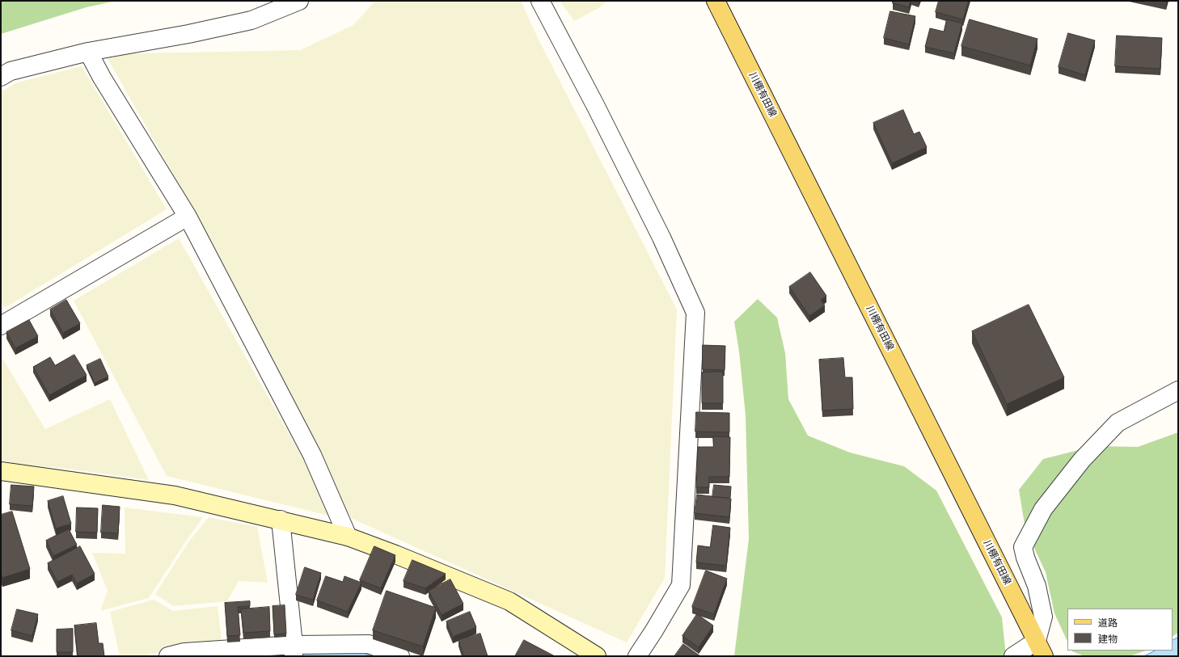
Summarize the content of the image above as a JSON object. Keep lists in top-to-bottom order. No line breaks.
{"streets":{"main road":["川棚有田線"]},"legend":["道路","建物"]}
